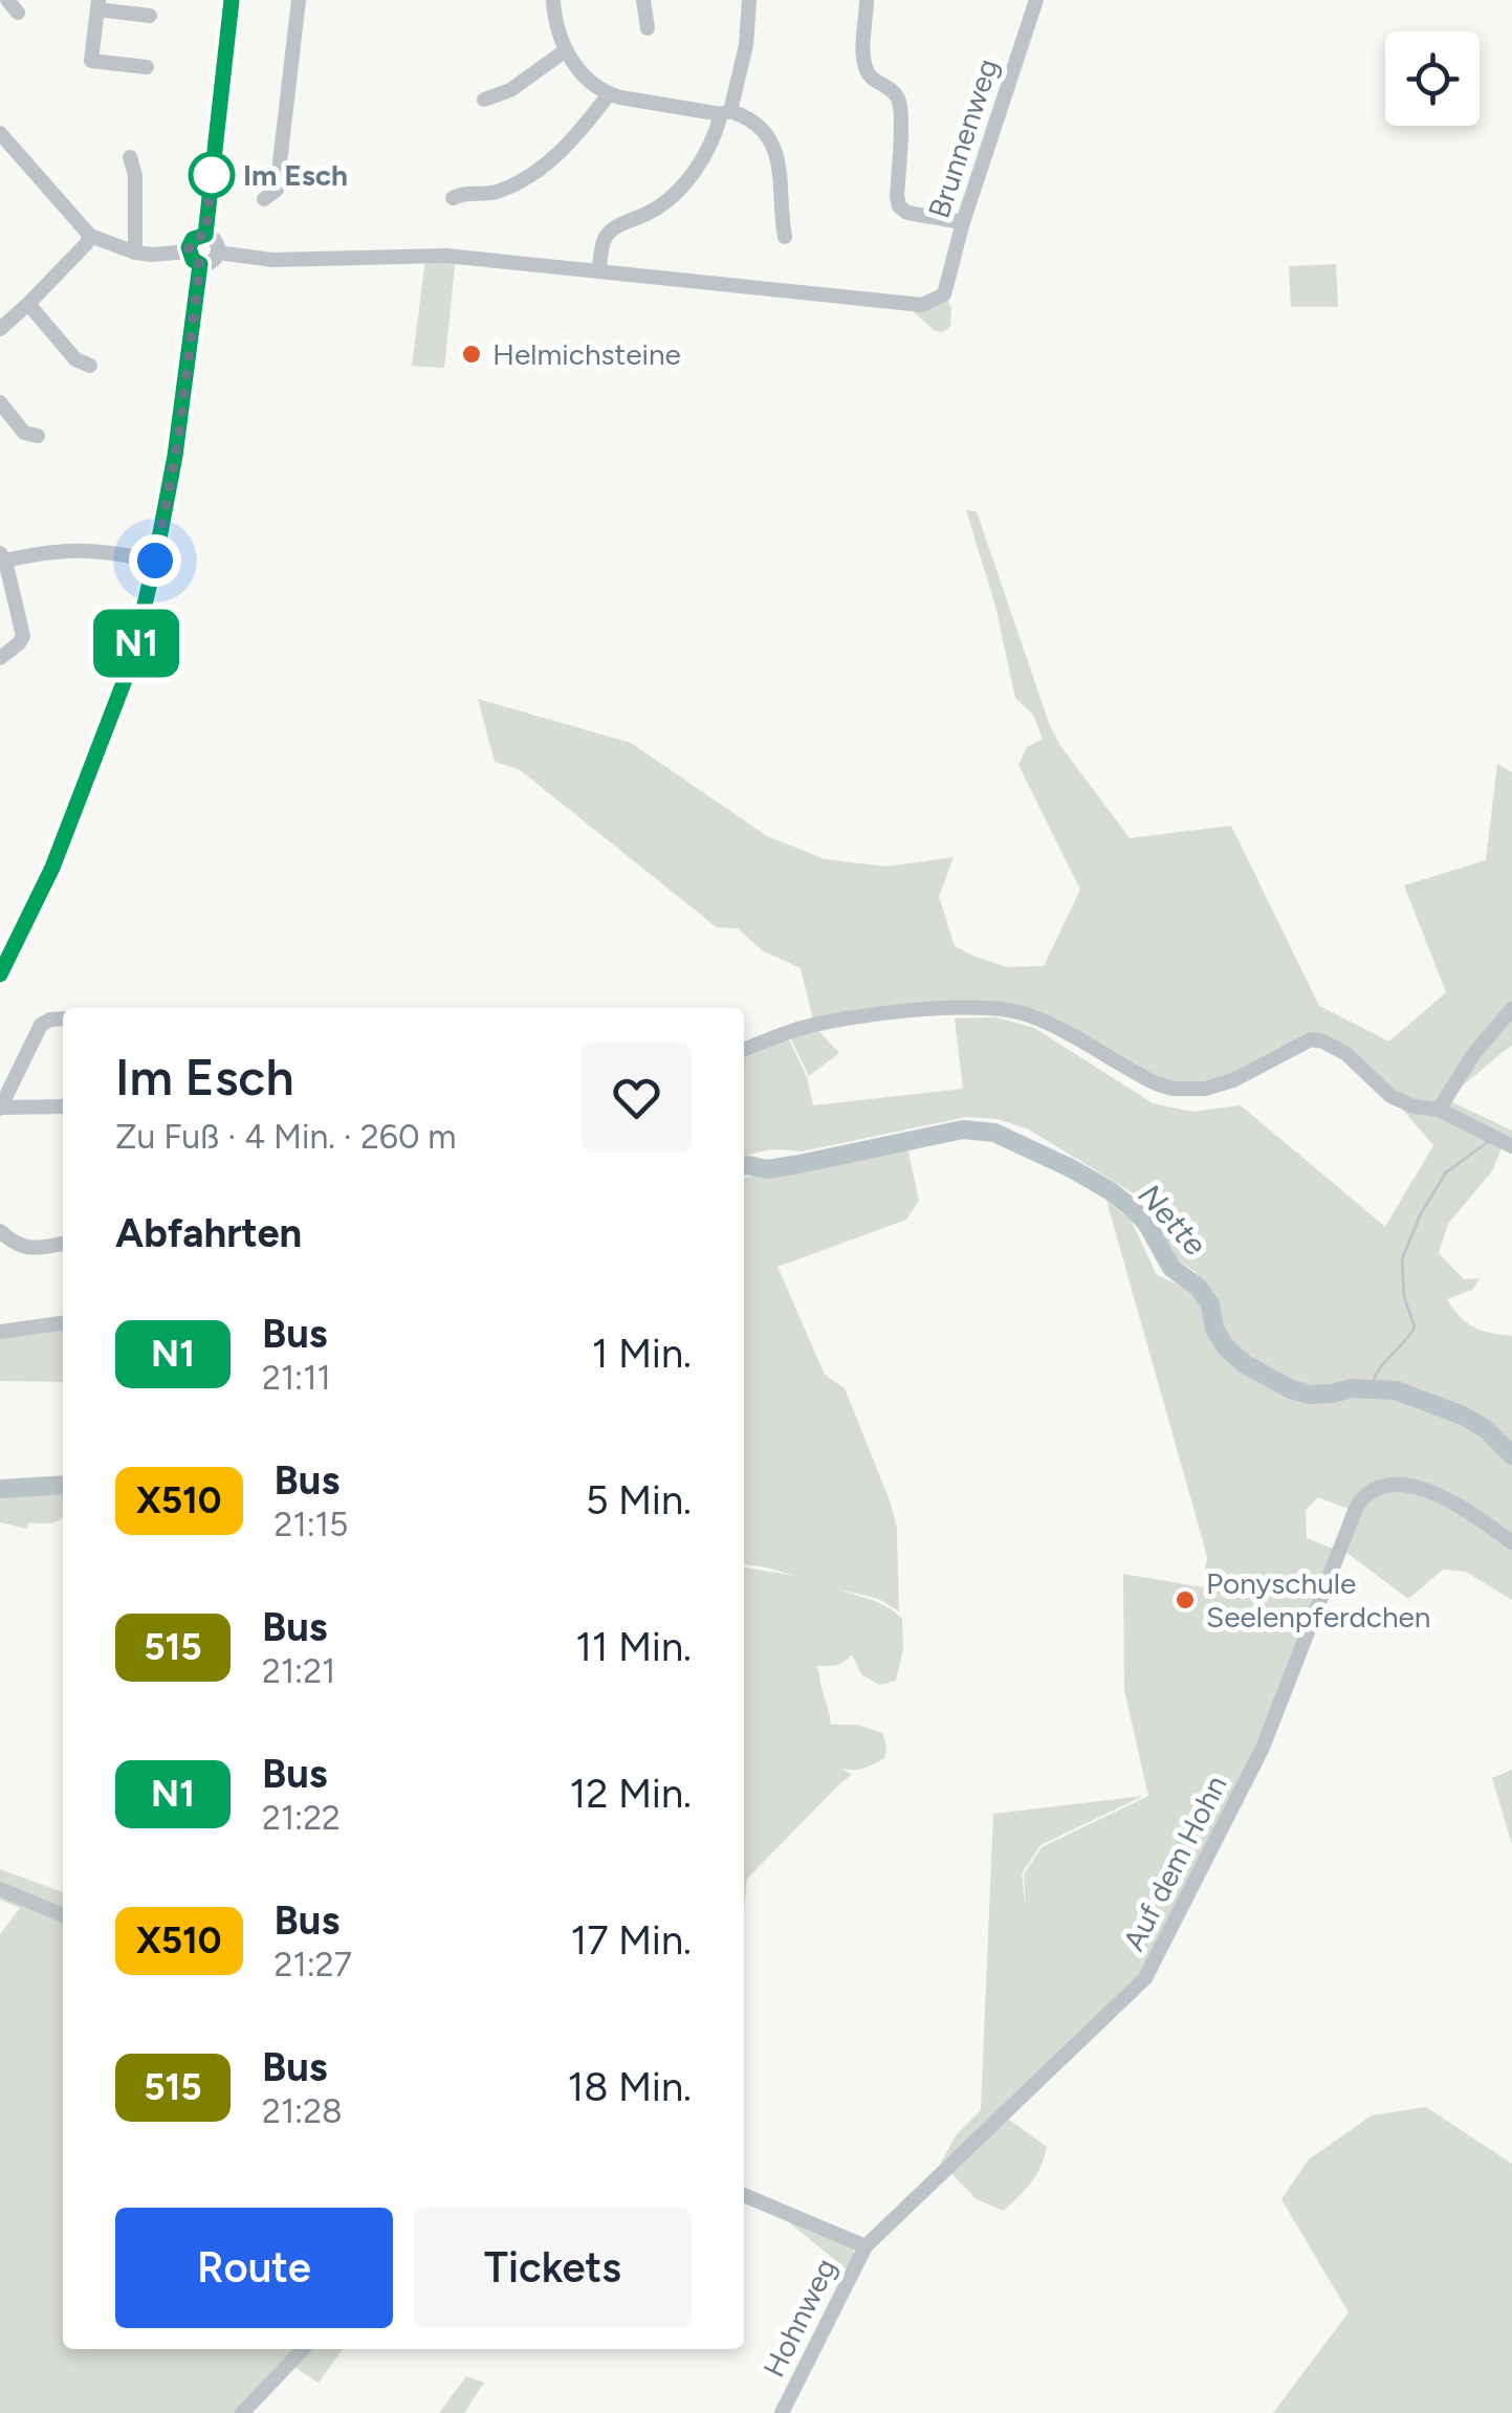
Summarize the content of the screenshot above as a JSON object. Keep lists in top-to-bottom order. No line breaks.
{"streets":{"street":["Brunnenweg","Auf dem Hohn","Hohnweg"]},"crossings":[["Auf dem Hohn","Hohnweg"]],"water":["Nette"],"places":["Im Esch","Helmichsteine","Ponyschule Seelenpferdchen"],"lines":["bus line N1"],"page":{"on_map":"N1","heading":[["Im Esch","Zu Fuß · 4 Min. · 260 m"],"Abfahrten"],"list":[{"mark":"N1","name":"Bus","note":"21:11","value":"1 Min."},{"mark":"X510","name":"Bus","note":"21:15","value":"5 Min."},{"mark":"515","name":"Bus","note":"21:21","value":"11 Min."},{"mark":"N1","name":"Bus","note":"21:22","value":"12 Min."},{"mark":"X510","name":"Bus","note":"21:27","value":"17 Min."},{"mark":"515","name":"Bus","note":"21:28","value":"18 Min."}],"buttons":["Route","Tickets"]}}
